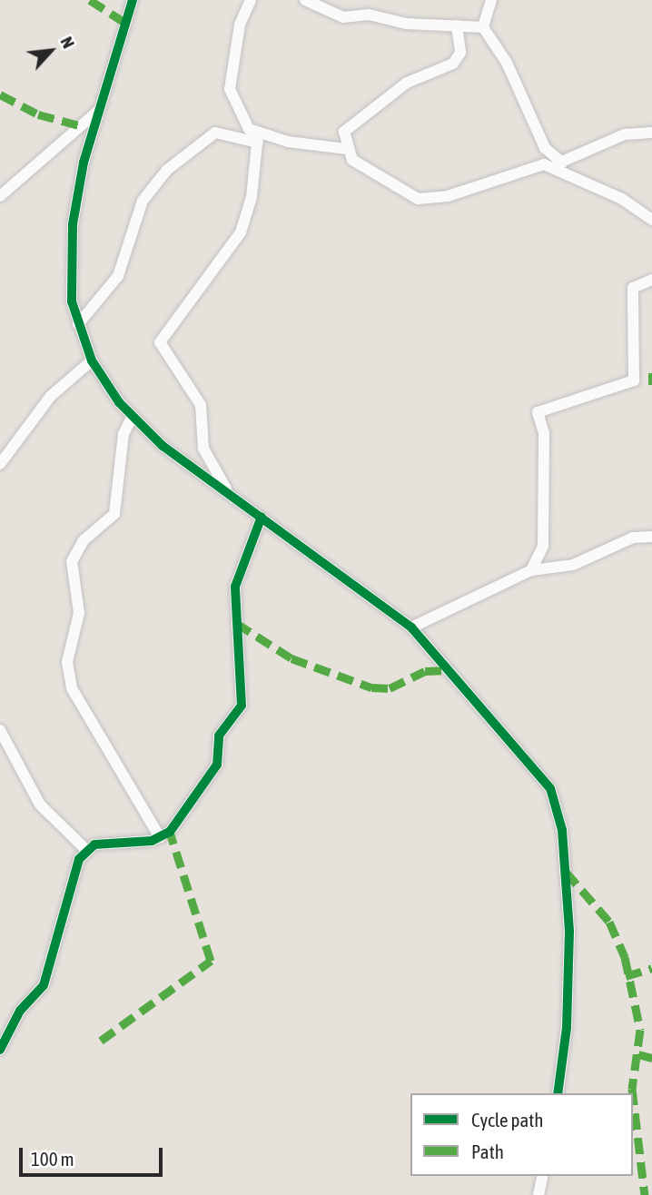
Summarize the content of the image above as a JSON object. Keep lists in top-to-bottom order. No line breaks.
{"legend":["Cycle path","Path"],"scale_bar":"100 m","north":"top right"}
